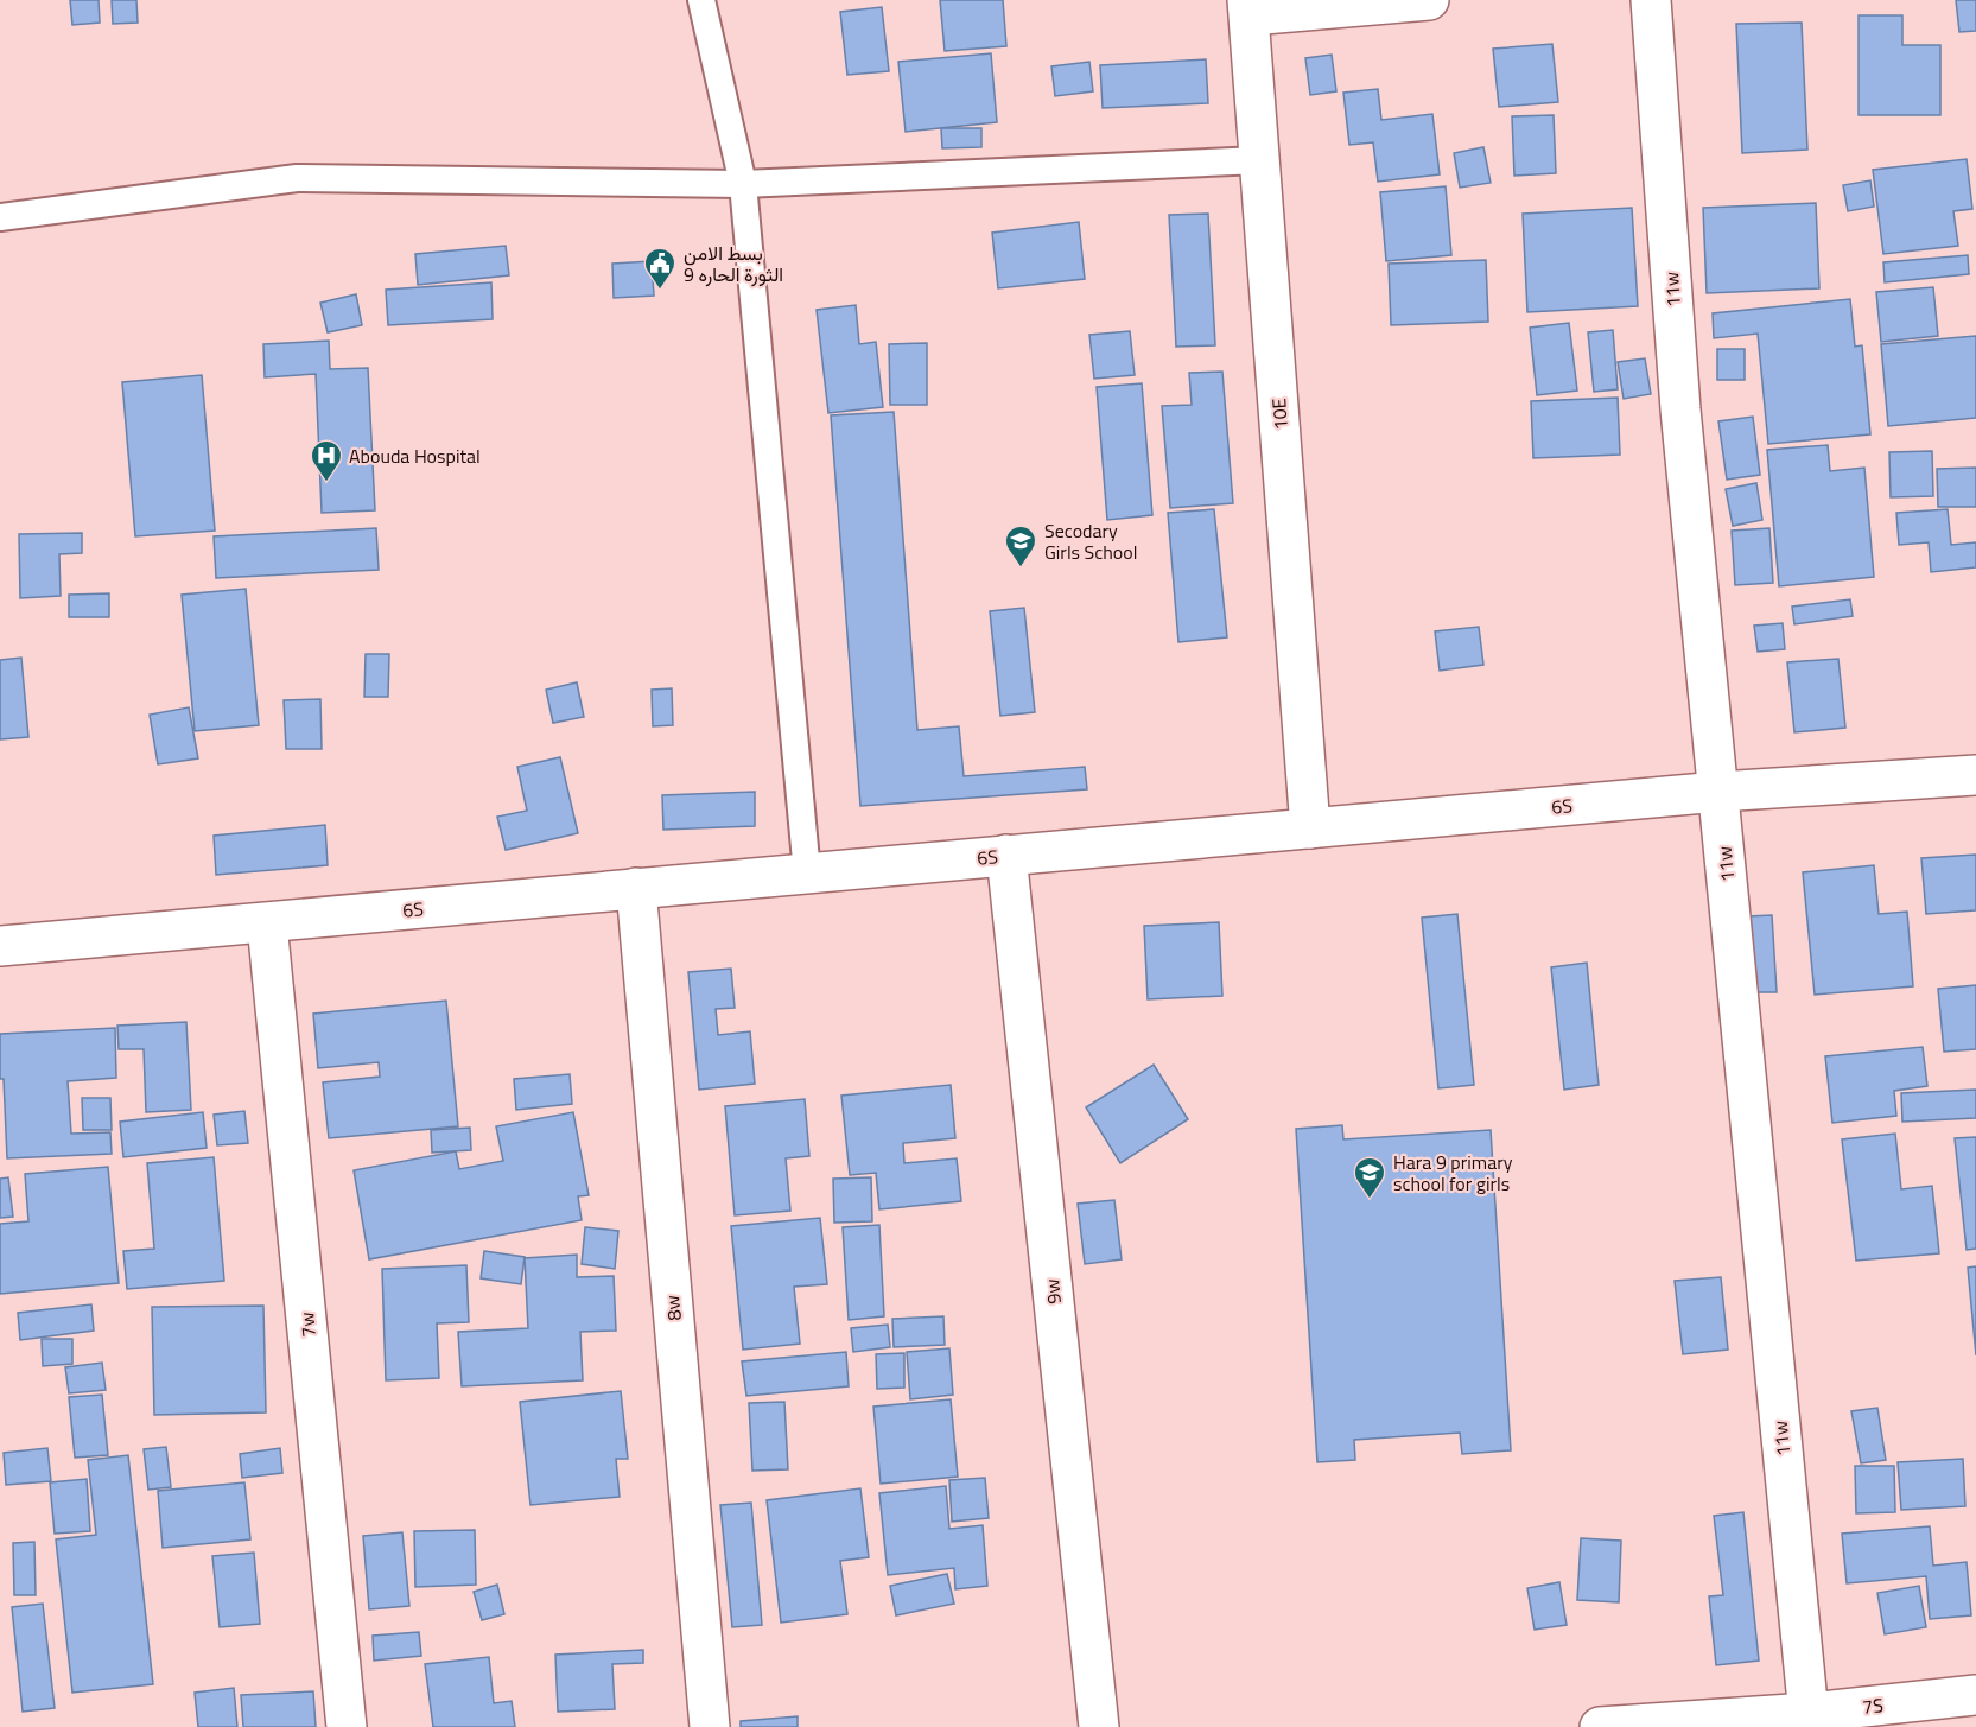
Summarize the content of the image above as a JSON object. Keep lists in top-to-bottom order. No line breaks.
{"streets":{"street":["11w","10E","6S","9w","8w","7w","7S"]},"crossings":[["11w","6S"],["11w","7S"],["10E","6S"],["6S","9w"],["6S","8w"],["6S","7w"]],"places":{"public building":["بسط الامن الثورة الحاره 9"],"hospital":["Abouda Hospital"],"school or university":["Secodary Girls School","Hara 9 primary school for girls"]}}
